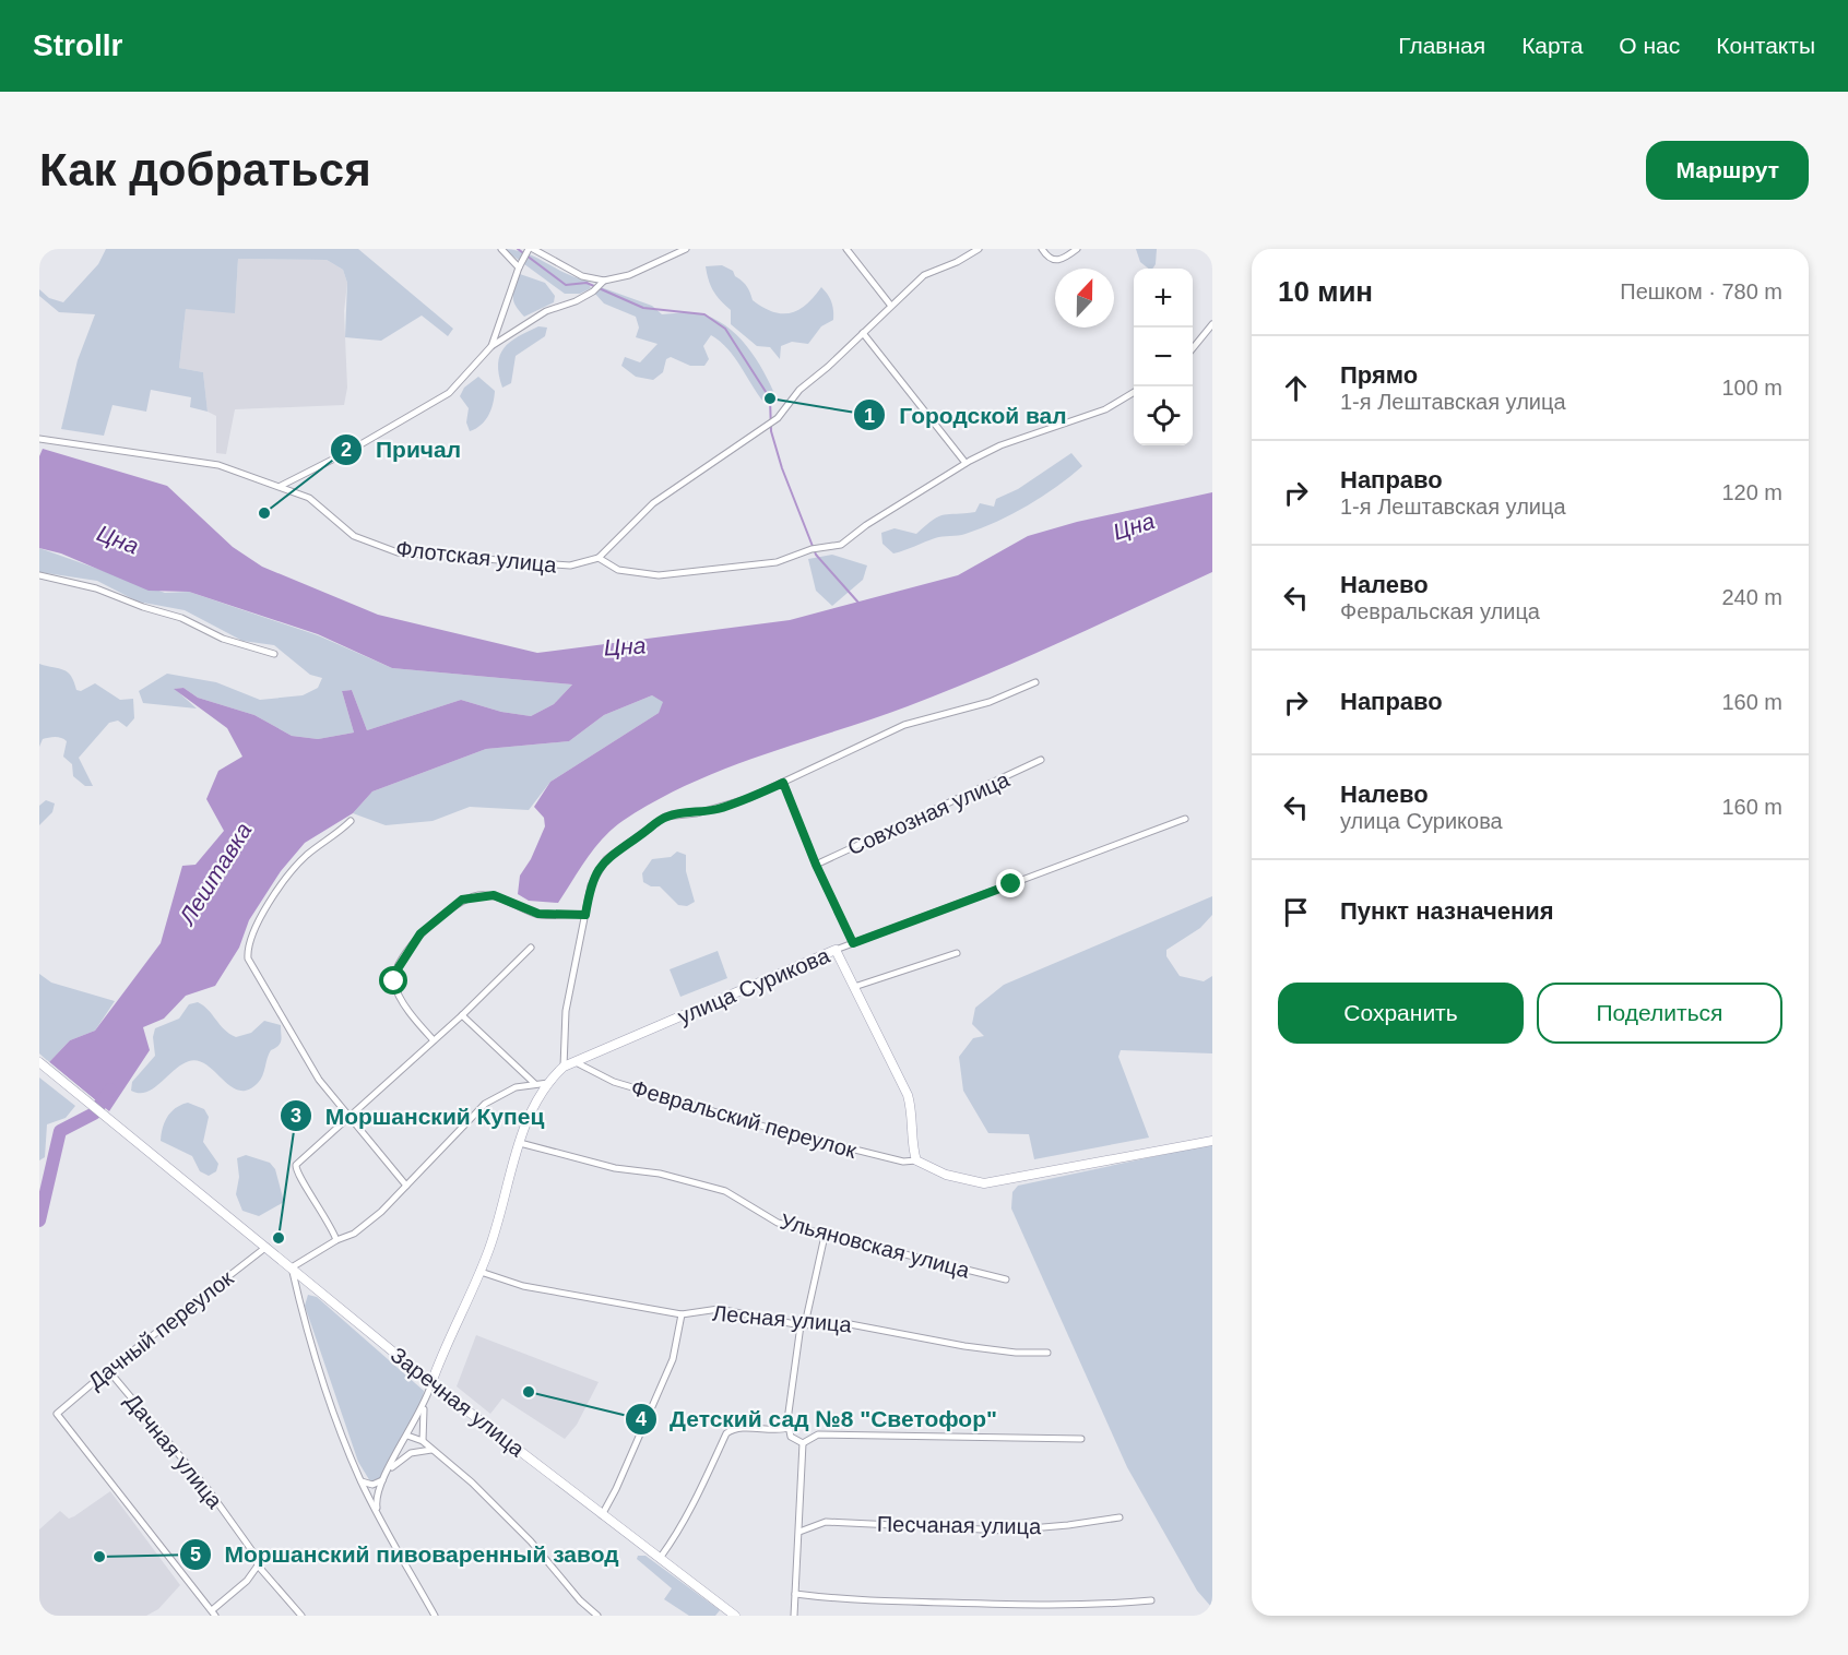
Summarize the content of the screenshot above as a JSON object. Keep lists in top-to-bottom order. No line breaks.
{"streets":{"street":["Флотская улица","Совхозная улица","улица Сурикова","Февральский переулок","Ульяновская улица","Лесная улица","Дачный переулок","Заречная улица","Дачная улица","Песчаная улица"]},"crossings":[["улица Сурикова","Февральский переулок"],["Дачный переулок","Дачная улица"]],"water":["Цна","Лештавка"],"places":["Городской вал","Причал","Моршанский Купец","Детский сад №8 \"Светофор\"","Моршанский пивоваренный завод"],"north":"top","page":{"header":"Strollr","nav":["Главная","Карта","О нас","Контакты"],"buttons":["Маршрут",["Сохранить","Поделиться"]],"title":"Как добраться","heading":["10 мин","Пешком · 780 m"],"map_buttons":["+","−"],"list":[["Прямо","1-я Лештавская улица","100 m"],["Направо","1-я Лештавская улица","120 m"],["Налево","Февральская улица","240 m"],["Направо","160 m"],["Налево","улица Сурикова","160 m"],"Пункт назначения"]}}
